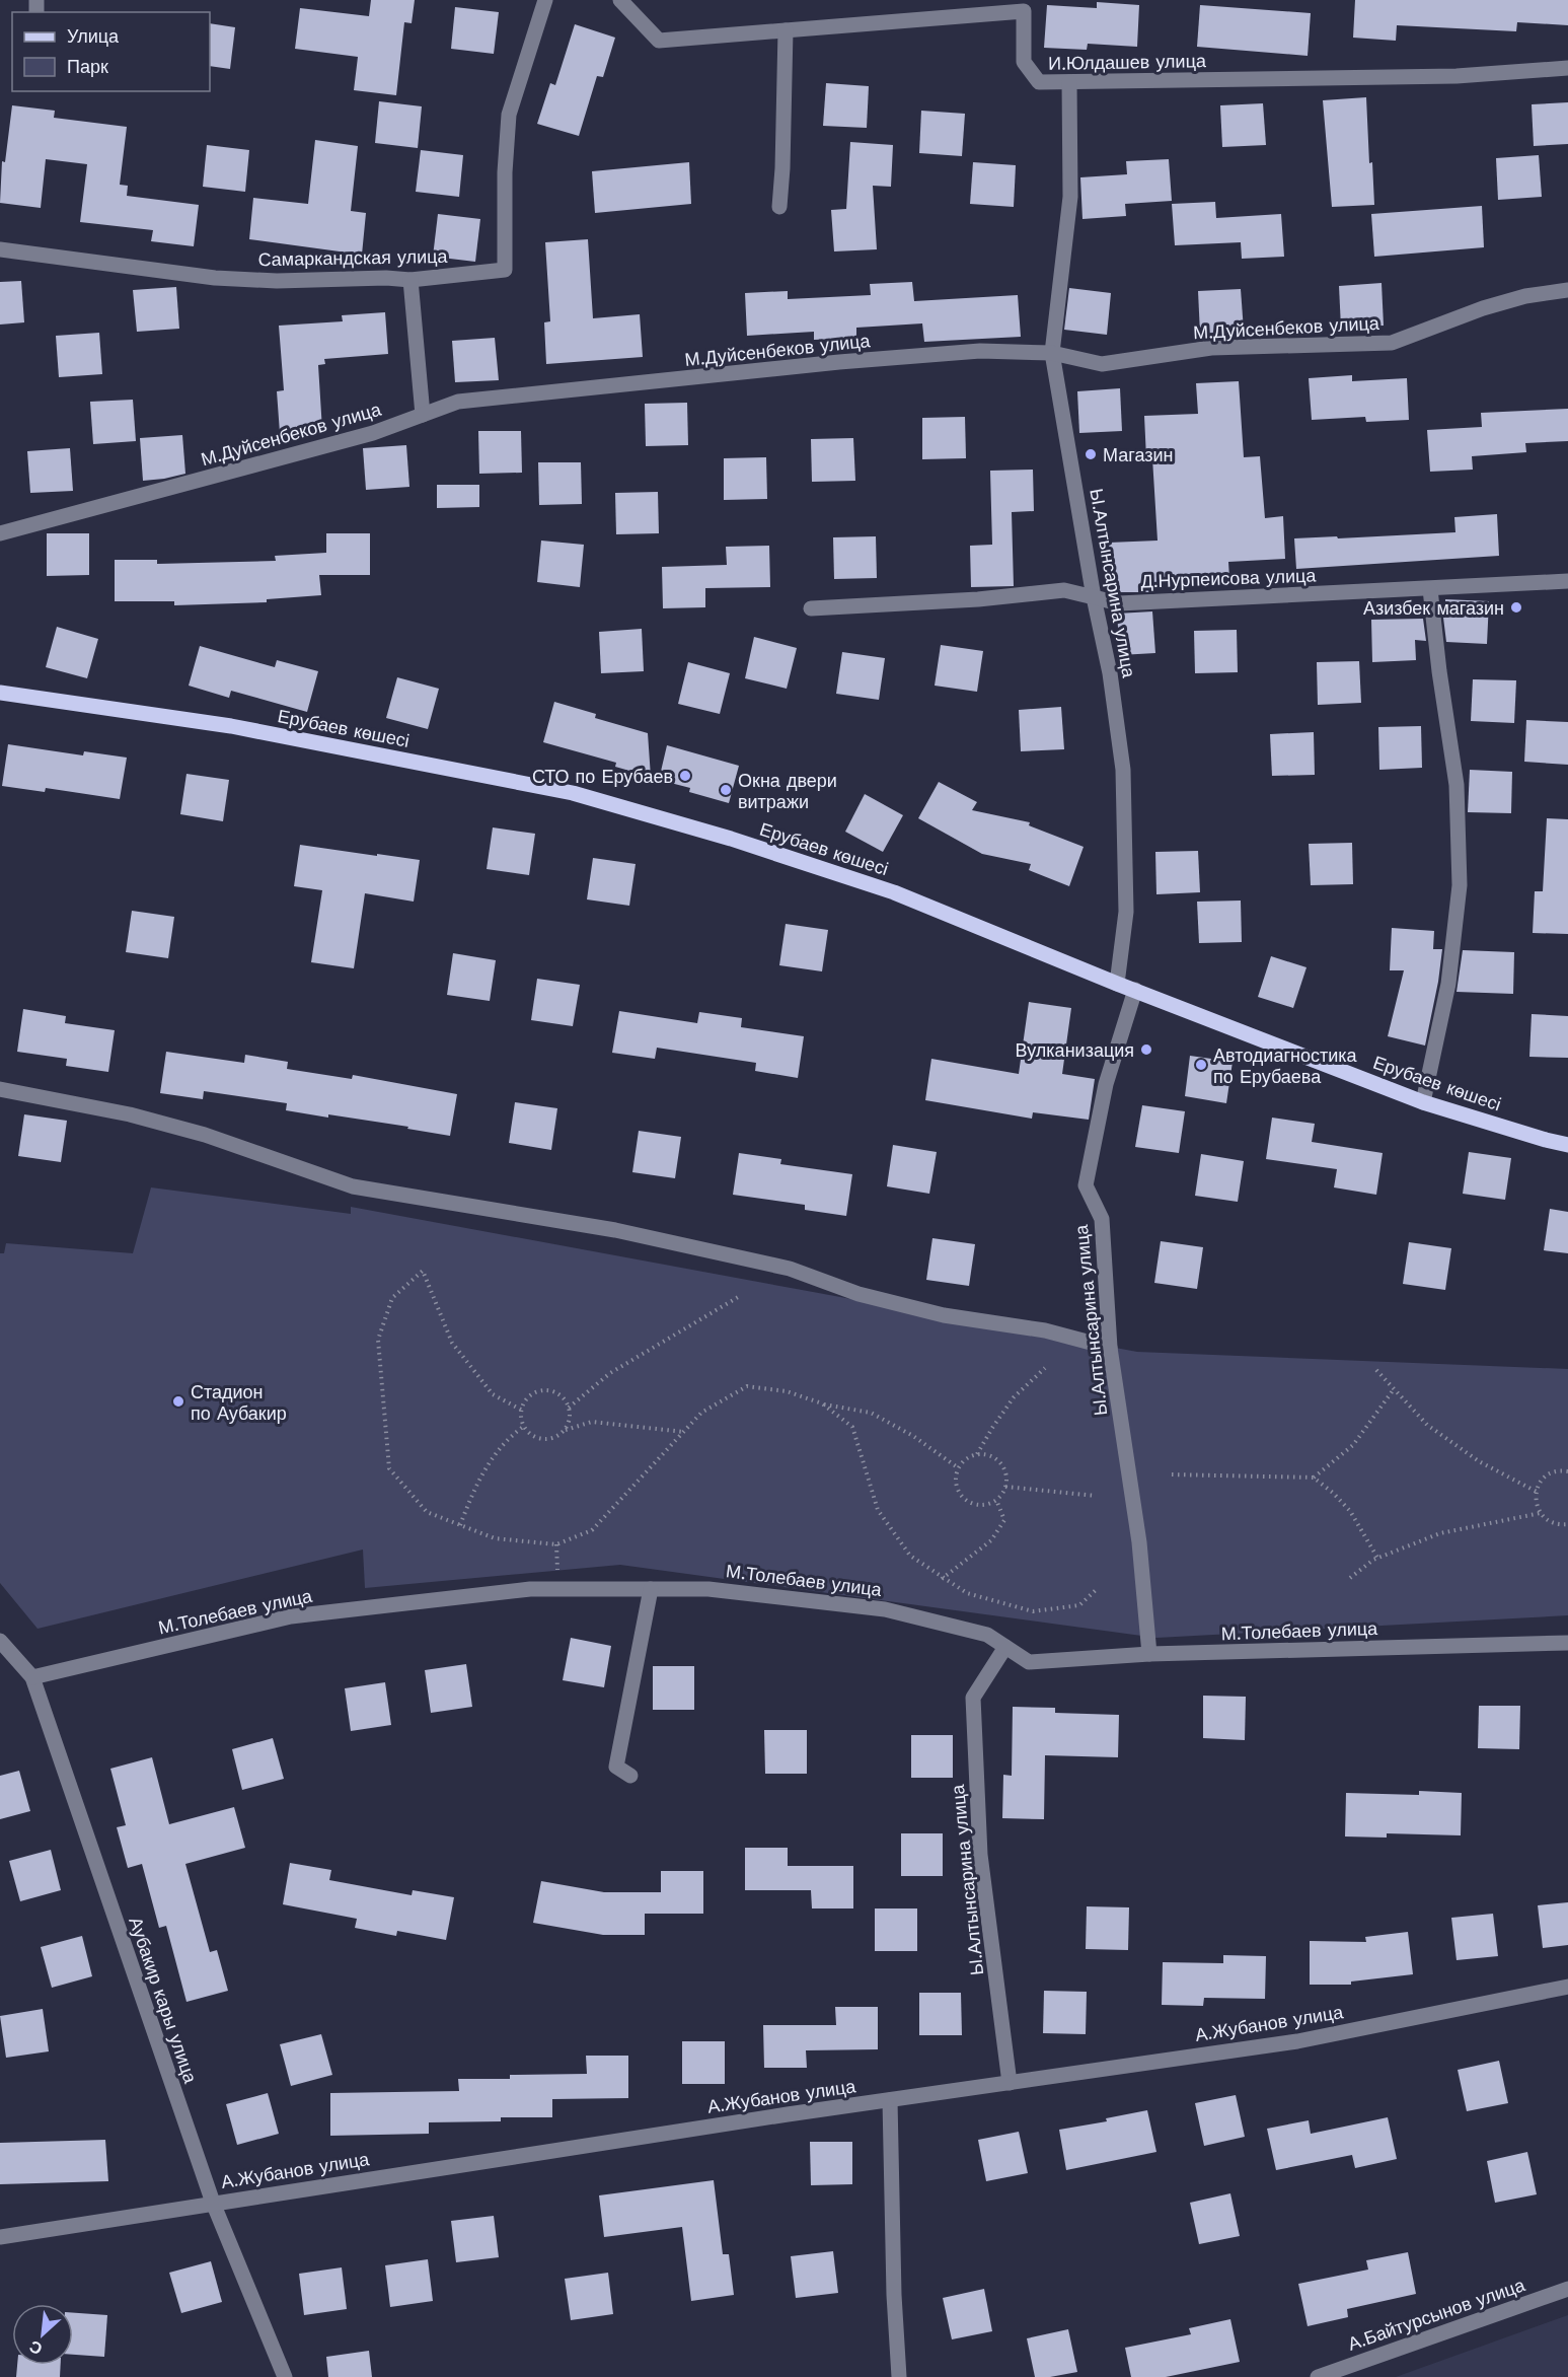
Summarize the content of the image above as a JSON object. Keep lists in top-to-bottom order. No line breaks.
{"streets":{"main road":["Ерубаев көшесі"],"street":["И.Юлдашев улица","Самаркандская улица","М.Дуйсенбеков улица","Д.Нурпеисова улица","Ы.Алтынсарина улица","М.Толебаев улица","Аубакир кары улица","А.Жубанов улица","А.Байтурсынов улица"]},"crossings":[["И.Юлдашев улица","Ы.Алтынсарина улица"],["М.Дуйсенбеков улица","Ы.Алтынсарина улица"],["Д.Нурпеисова улица","Ы.Алтынсарина улица"],["Ы.Алтынсарина улица","Ерубаев көшесі"],["Ы.Алтынсарина улица","М.Толебаев улица"],["Ы.Алтынсарина улица","А.Жубанов улица"],["М.Толебаев улица","Аубакир кары улица"],["Аубакир кары улица","А.Жубанов улица"]],"places":["Магазин","Азизбек магазин","СТО по Ерубаев","Окна двери витражи","Вулканизация","Автодиагностика по Ерубаева","Стадион по Аубакир"],"legend":["Улица","Парк"],"north":"bottom left"}
